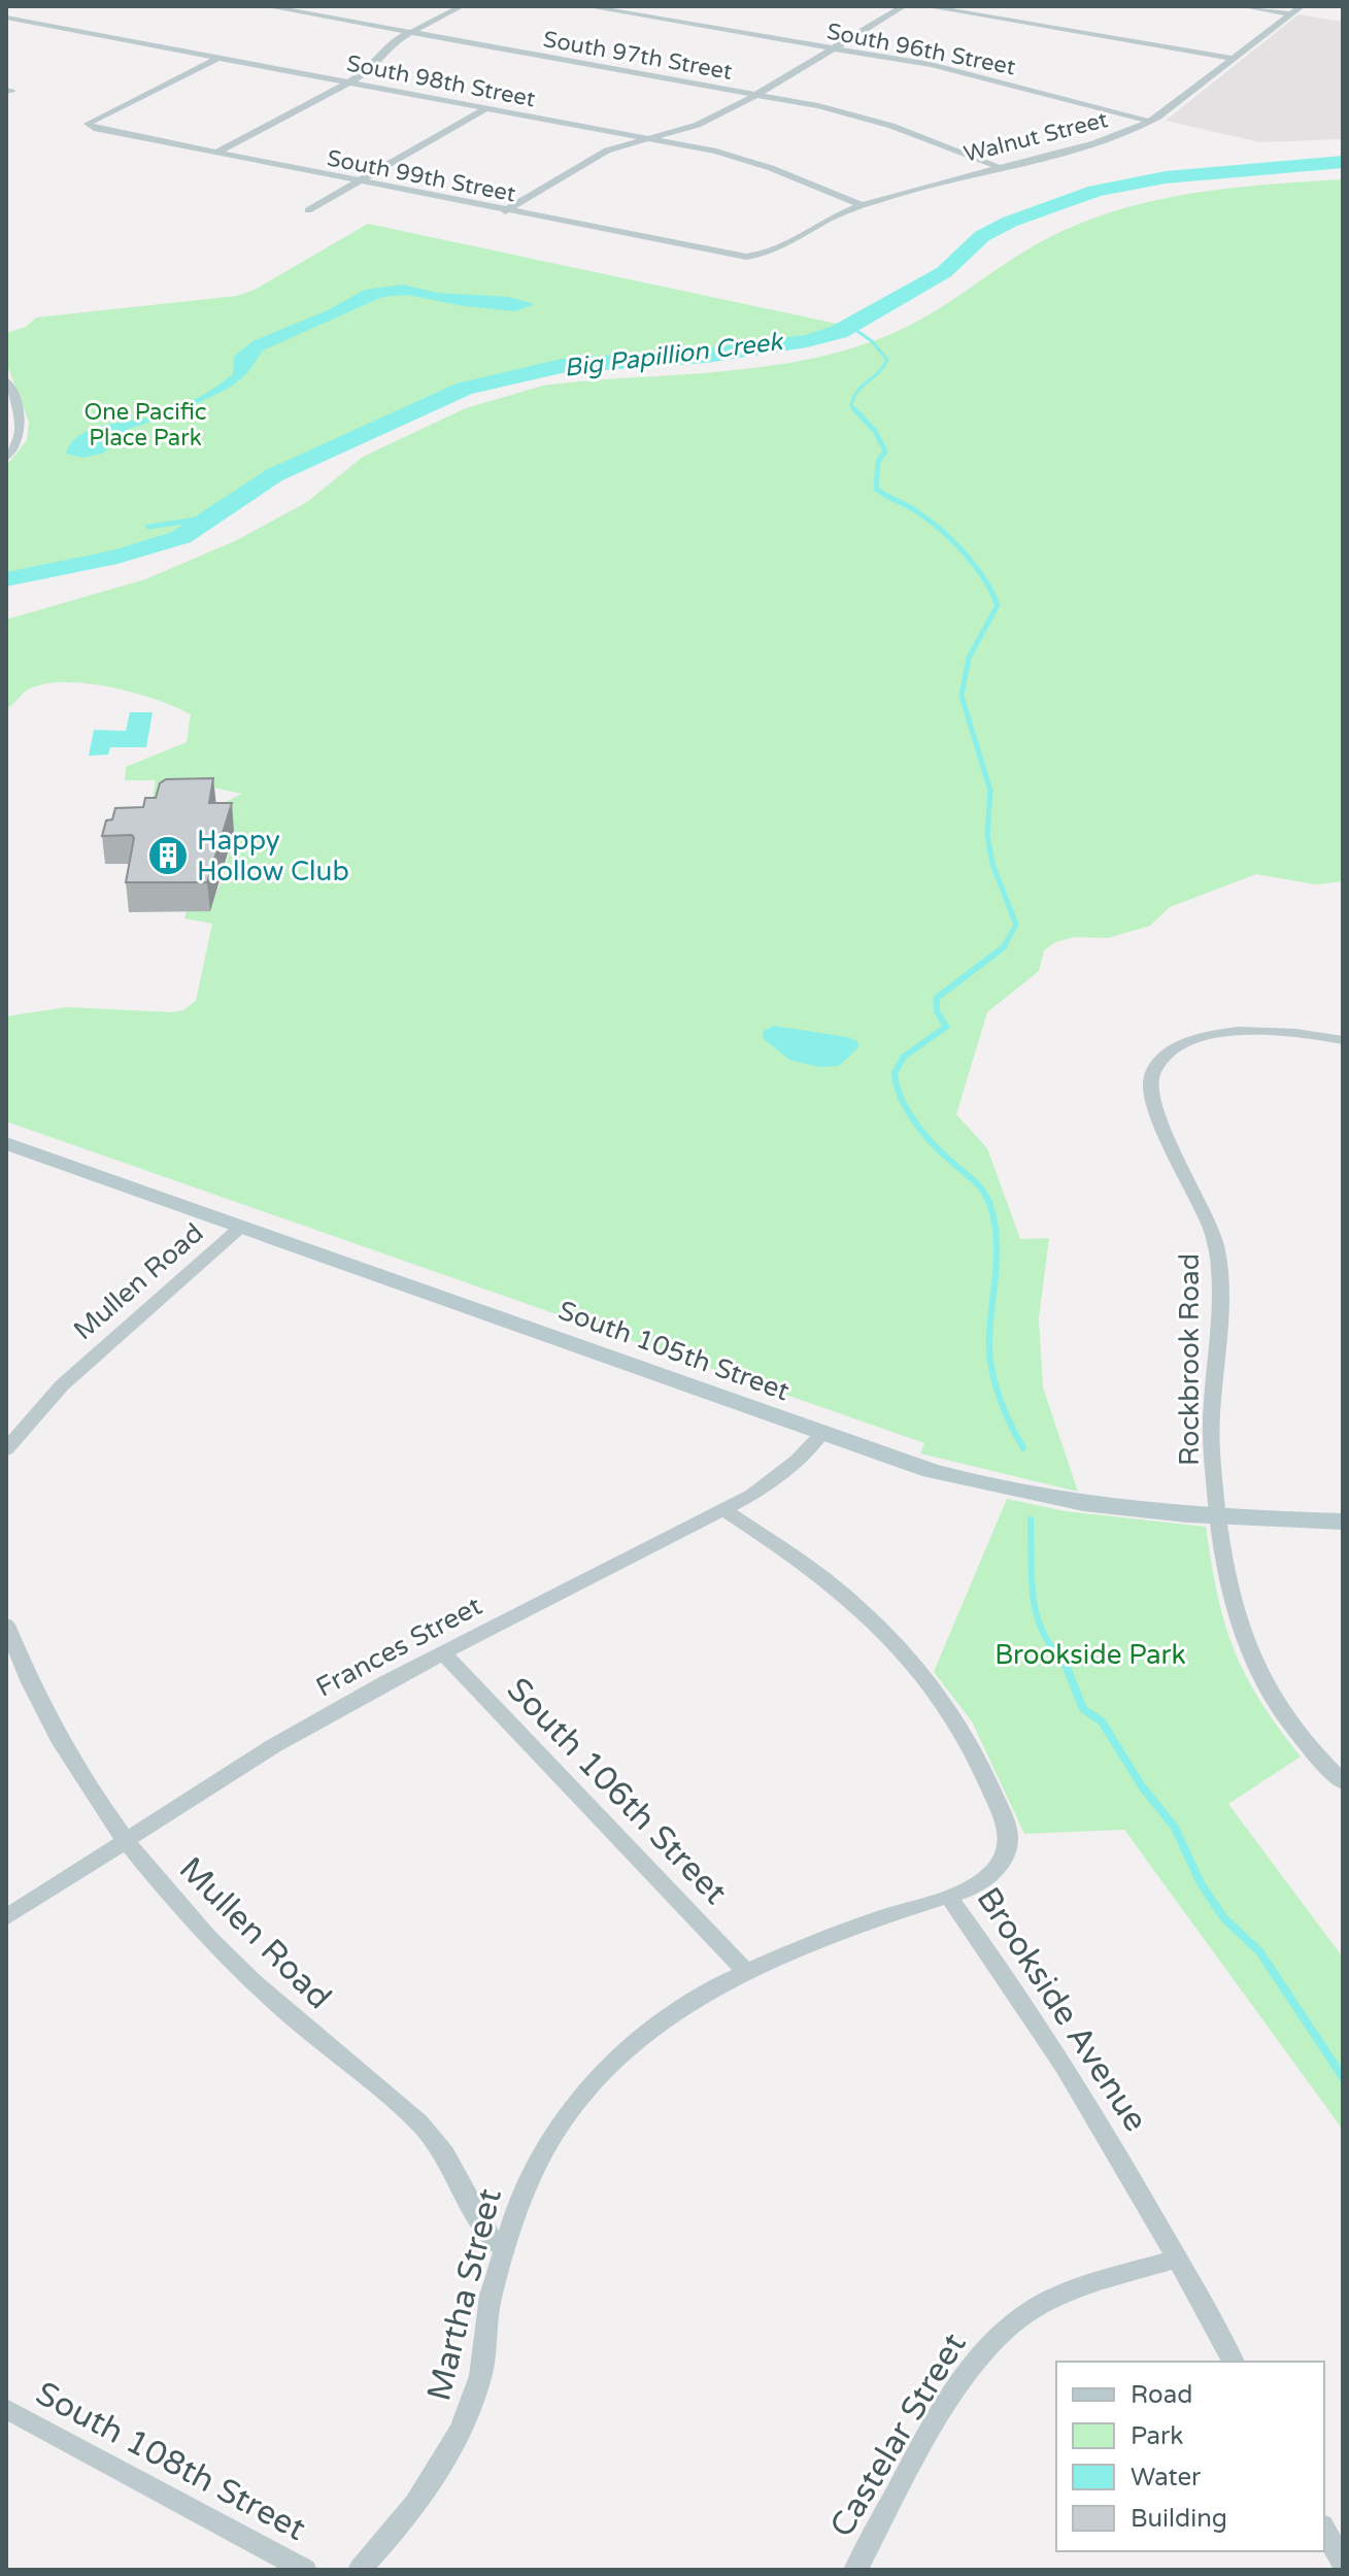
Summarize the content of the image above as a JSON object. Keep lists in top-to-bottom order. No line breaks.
{"streets":{"street":["South 96th Street","South 97th Street","South 98th Street","Walnut Street","South 99th Street","Mullen Road","South 105th Street","Rockbrook Road","Frances Street","South 106th Street","Brookside Avenue","Martha Street","Castelar Street","South 108th Street"]},"crossings":[["South 96th Street","Walnut Street"],["South 97th Street","Walnut Street"],["South 98th Street","Walnut Street"],["South 98th Street","South 99th Street"],["Walnut Street","South 99th Street"],["Mullen Road","South 105th Street"],["Mullen Road","Frances Street"],["Mullen Road","Martha Street"],["South 105th Street","Rockbrook Road"],["South 105th Street","Frances Street"],["Frances Street","South 106th Street"],["Frances Street","Brookside Avenue"],["South 106th Street","Martha Street"],["Brookside Avenue","Martha Street"],["Brookside Avenue","Castelar Street"]],"water":["Big Papillion Creek"],"parks":["One Pacific Place Park","Brookside Park"],"places":{"building":["Happy Hollow Club"]},"legend":["Road","Park","Water","Building"]}
